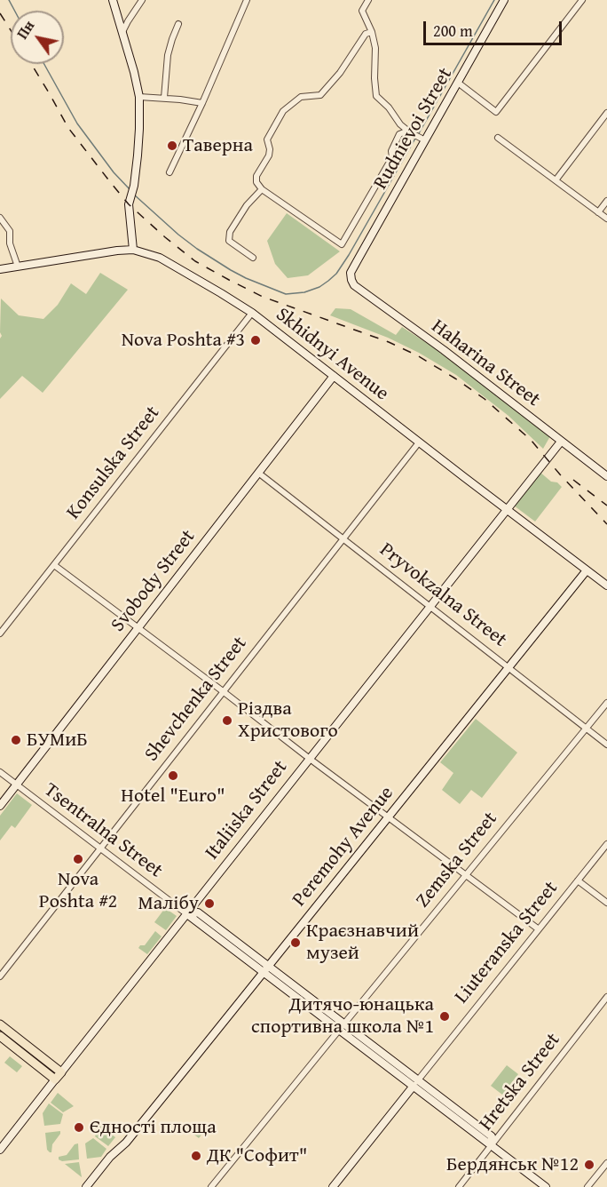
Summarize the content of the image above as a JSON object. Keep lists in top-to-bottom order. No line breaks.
{"streets":{"main road":["Rudnievoi Street","Skhidnyi Avenue","Haharina Street","Svobody Street","Italiiska Street","Tsentralna Street","Peremohy Avenue","Liuteranska Street"],"street":["Konsulska Street","Pryvokzalna Street","Shevchenka Street","Zemska Street","Hretska Street"]},"crossings":[["Rudnievoi Street","Haharina Street"],["Skhidnyi Avenue","Konsulska Street"],["Skhidnyi Avenue","Svobody Street"],["Skhidnyi Avenue","Shevchenka Street"],["Skhidnyi Avenue","Italiiska Street"],["Skhidnyi Avenue","Peremohy Avenue"],["Haharina Street","Italiiska Street"],["Svobody Street","Pryvokzalna Street"],["Svobody Street","Tsentralna Street"],["Pryvokzalna Street","Shevchenka Street"],["Pryvokzalna Street","Italiiska Street"],["Pryvokzalna Street","Peremohy Avenue"],["Pryvokzalna Street","Zemska Street"],["Shevchenka Street","Tsentralna Street"],["Italiiska Street","Tsentralna Street"],["Tsentralna Street","Peremohy Avenue"],["Tsentralna Street","Zemska Street"],["Tsentralna Street","Liuteranska Street"],["Tsentralna Street","Hretska Street"]],"places":["Таверна","Nova Poshta #3","Різдва Христового","БУМиБ","Hotel \"Euro\"","Nova Poshta #2","Малібу","Краєзнавчий музей","Дитячо-юнацька спортивна школа №1","Єдності площа","ДК \"Софит\"","Бердянськ №12"],"scale_bar":"200 m","north":"top left"}
